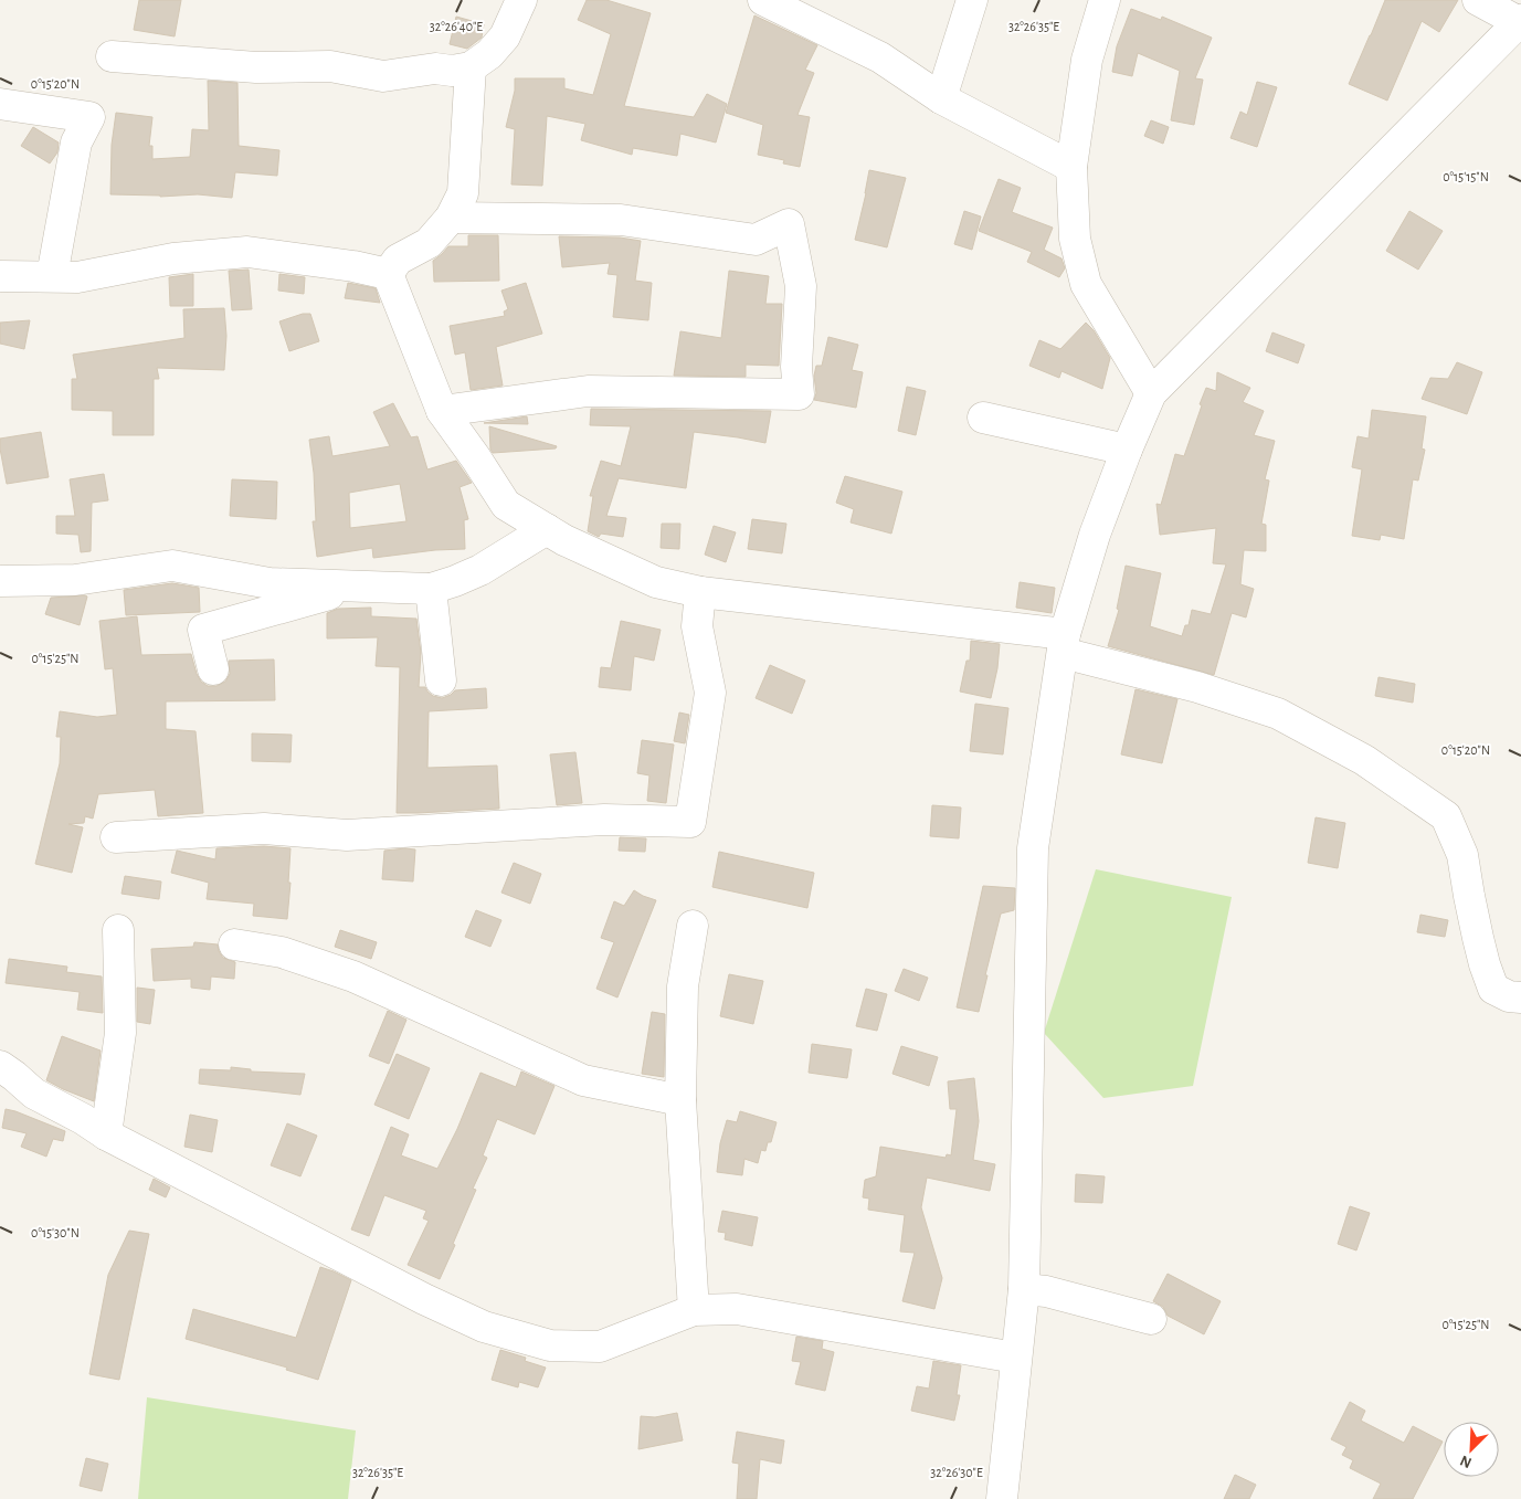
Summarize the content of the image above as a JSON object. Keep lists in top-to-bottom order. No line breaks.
{"north":"bottom left","coordinates":["32°26'40\"E","32°26'35\"E","0°15'20\"N","0°15'15\"N","0°15'25\"N","0°15'30\"N","32°26'30\"E"]}
